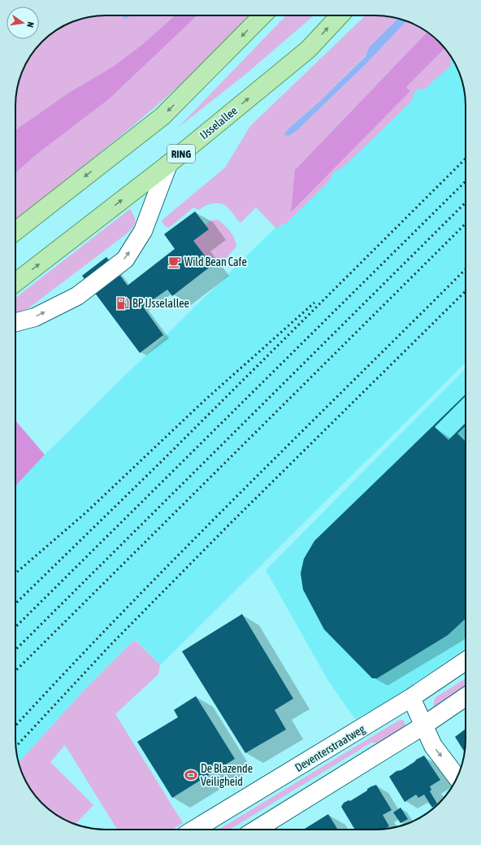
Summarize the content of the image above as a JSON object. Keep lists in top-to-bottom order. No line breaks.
{"streets":{"main road":["IJsselallee","RING"],"street":["Deventerstraatweg"]},"places":{"cafe":["Wild Bean Cafe"],"fuel station":["BP IJsselallee"],"sports":["De Blazende Veiligheid"]},"north":"right"}
